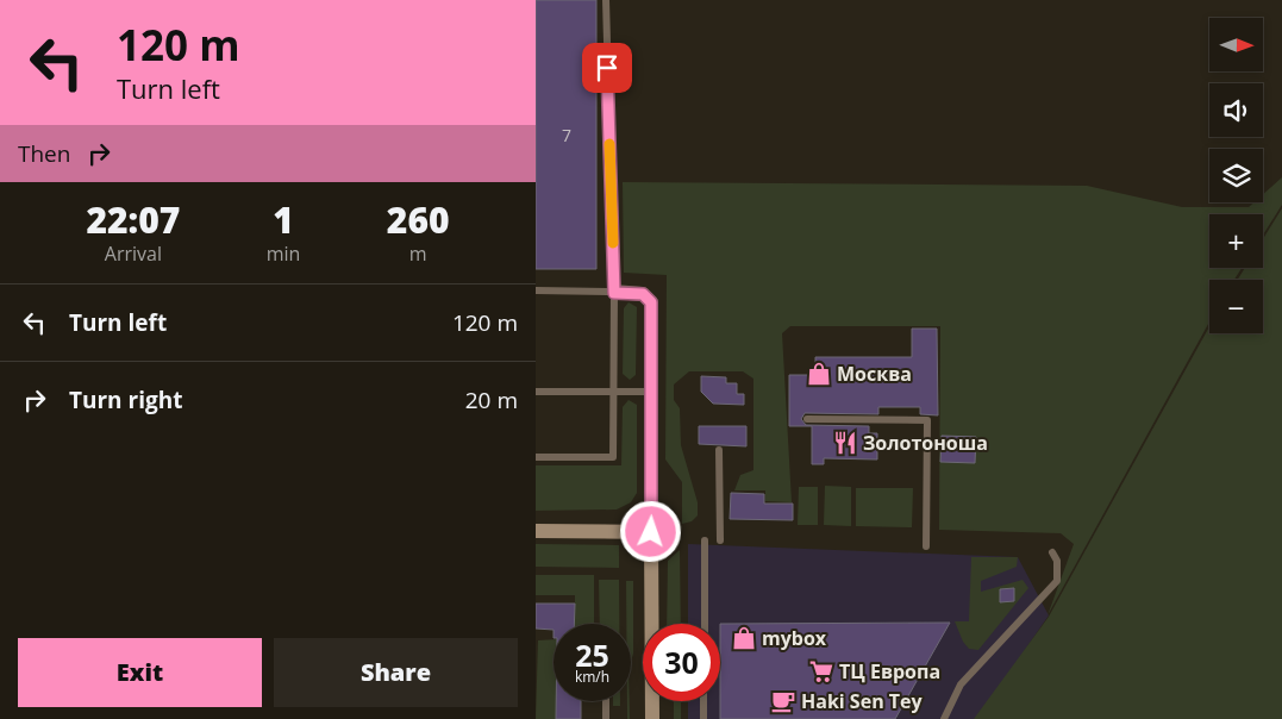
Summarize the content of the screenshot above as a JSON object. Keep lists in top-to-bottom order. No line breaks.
{"places":{"shop":["Москва","mybox"],"restaurant":["Золотоноша"],"supermarket":["ТЦ Европа"],"cafe":["Haki Sen Tey"]},"house_numbers":["7"],"north":"right","page":{"turn":["120 m","Turn left"],"map_buttons":["+","−"],"then":"Then","eta":["22:07","Arrival","1","min","260","m"],"list":[{"name":"Turn left","value":"120 m"},{"name":"Turn right","value":"20 m"}],"speed":"25 km/h","limit":"30","buttons":["Exit","Share"]}}
